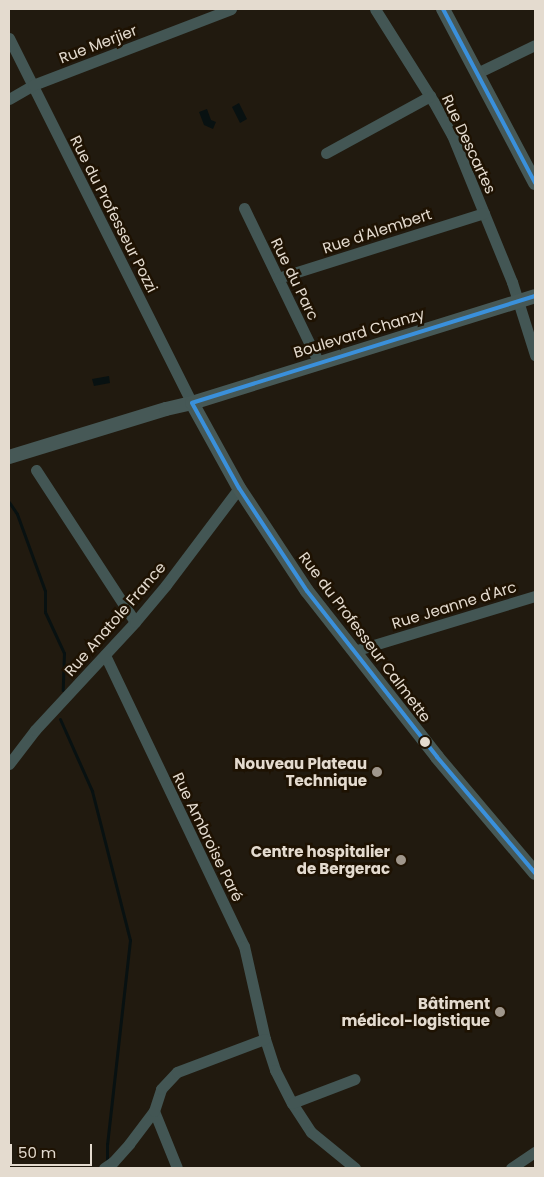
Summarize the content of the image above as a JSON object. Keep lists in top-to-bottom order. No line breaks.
{"streets":{"main road":["Boulevard Chanzy","Rue du Professeur Calmette"],"street":["Rue Merjier","Rue Descartes","Rue du Professeur Pozzi","Rue d'Alembert","Rue du Parc","Rue Jeanne d'Arc","Rue Anatole France","Rue Ambroise Paré"]},"crossings":[["Rue Merjier","Rue du Professeur Pozzi"],["Rue Descartes","Rue d'Alembert"],["Rue Descartes","Boulevard Chanzy"],["Rue du Professeur Pozzi","Boulevard Chanzy"],["Rue du Professeur Pozzi","Rue du Professeur Calmette"],["Rue d'Alembert","Rue du Parc"],["Rue du Parc","Boulevard Chanzy"],["Boulevard Chanzy","Rue du Professeur Calmette"],["Rue Jeanne d'Arc","Rue du Professeur Calmette"],["Rue Anatole France","Rue du Professeur Calmette"],["Rue Anatole France","Rue Ambroise Paré"]],"places":["Nouveau Plateau Technique","Centre hospitalier de Bergerac","Bâtiment médicol-logistique"],"scale_bar":"50 m"}
